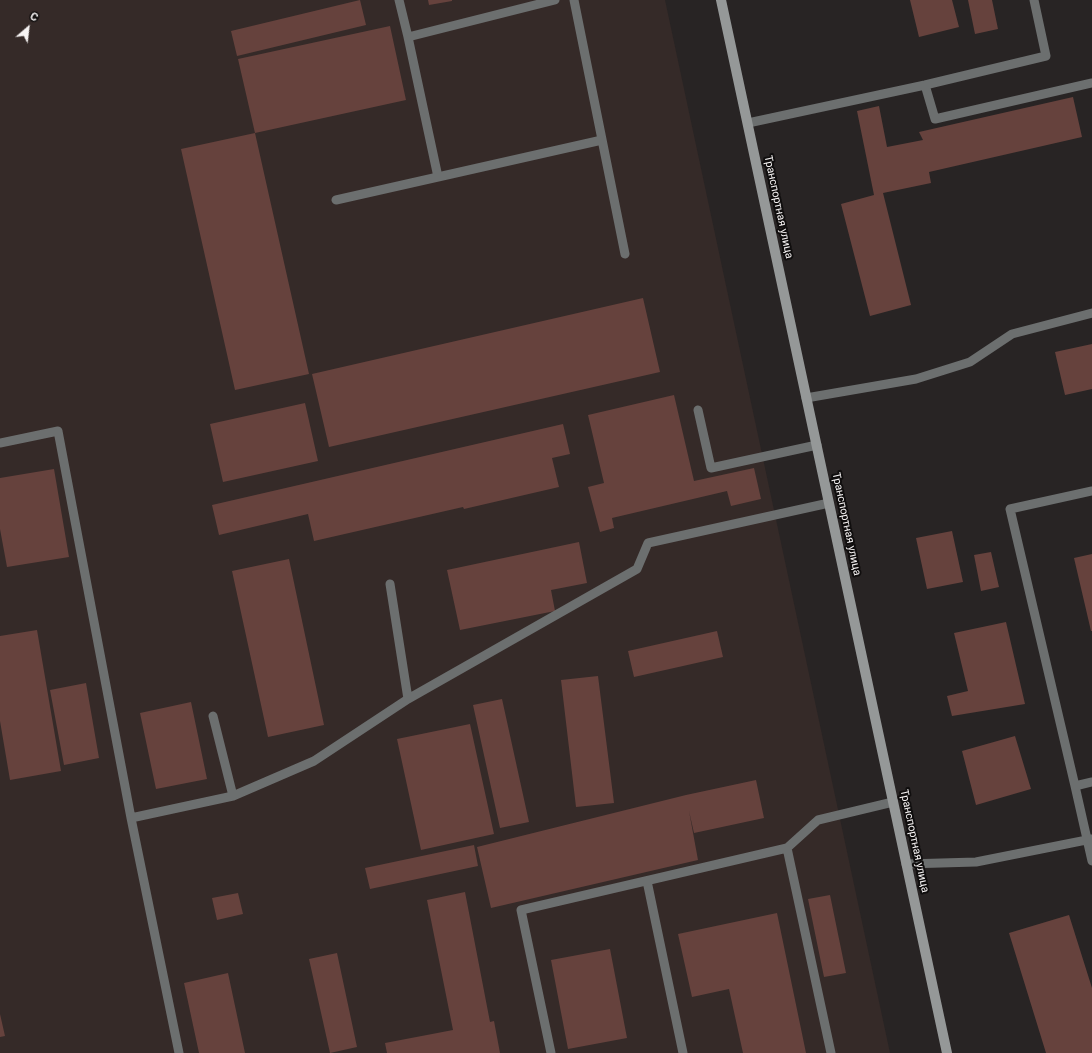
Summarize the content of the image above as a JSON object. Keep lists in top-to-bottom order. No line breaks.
{"streets":{"main road":["Транспортная улица"]},"north":"top right"}
